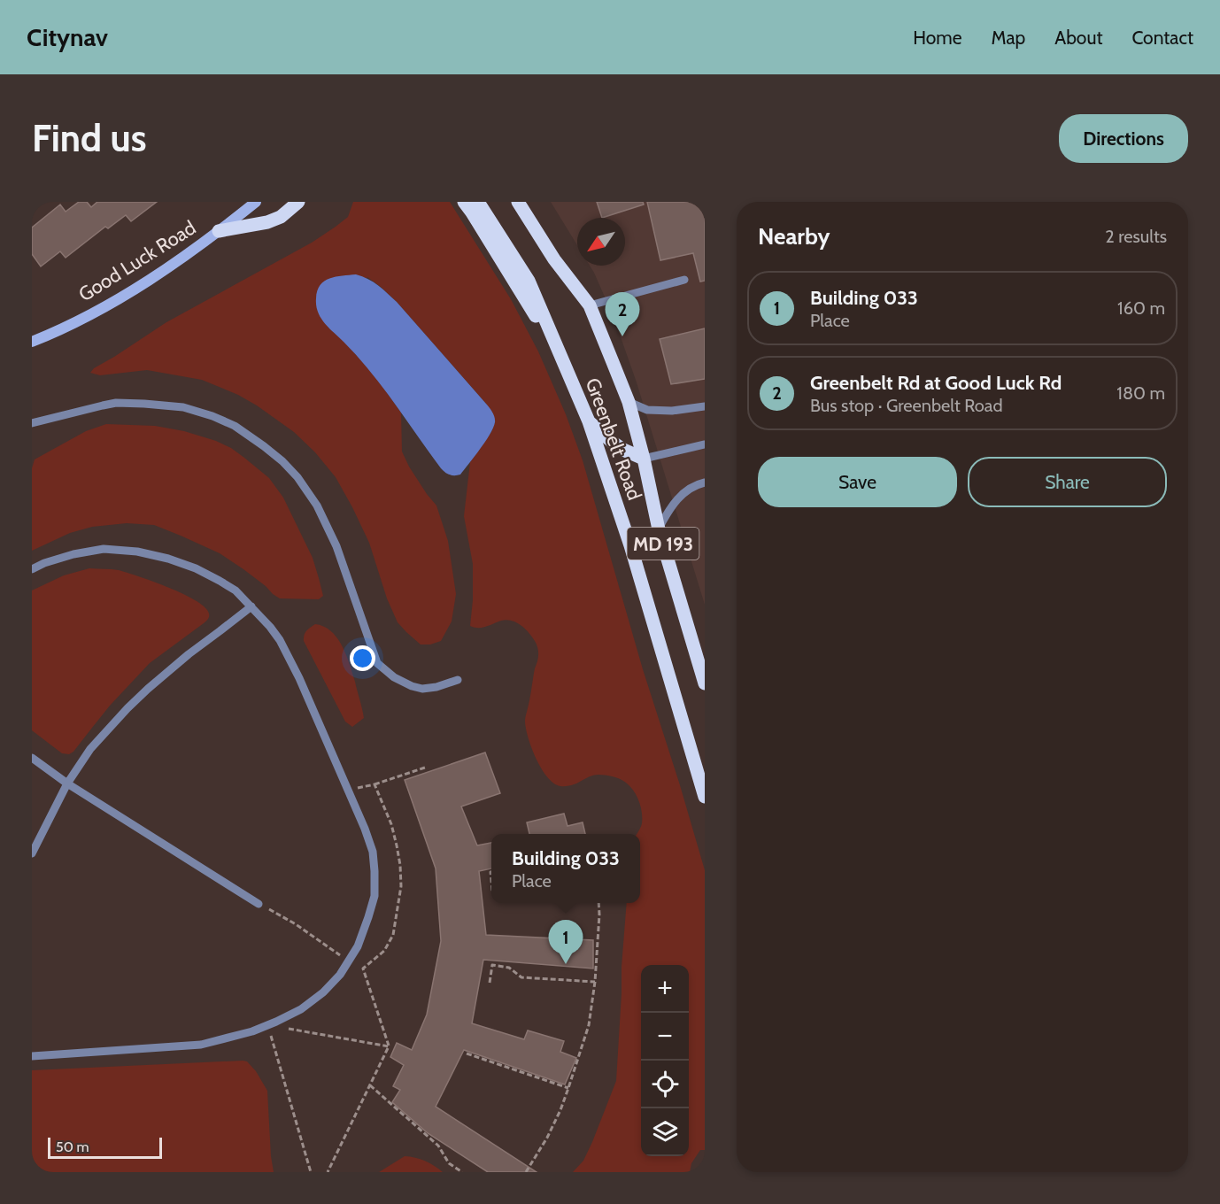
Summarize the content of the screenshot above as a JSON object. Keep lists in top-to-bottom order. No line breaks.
{"streets":{"main road":["Good Luck Road","Greenbelt Road","MD 193"]},"scale_bar":"50 m","north":"bottom left","page":{"header":"Citynav","nav":["Home","Map","About","Contact"],"buttons":["Directions",["Save","Share"]],"title":"Find us","heading":["Nearby","2 results"],"list":[{"mark":"1","name":"Building 033","note":"Place","value":"160 m"},{"mark":"2","name":"Greenbelt Rd at Good Luck Rd","note":"Bus stop · Greenbelt Road","value":"180 m"}],"pins":["2","1"],"popup":["Building 033","Place"],"map_buttons":["+","−"],"scale":"50 m"}}
